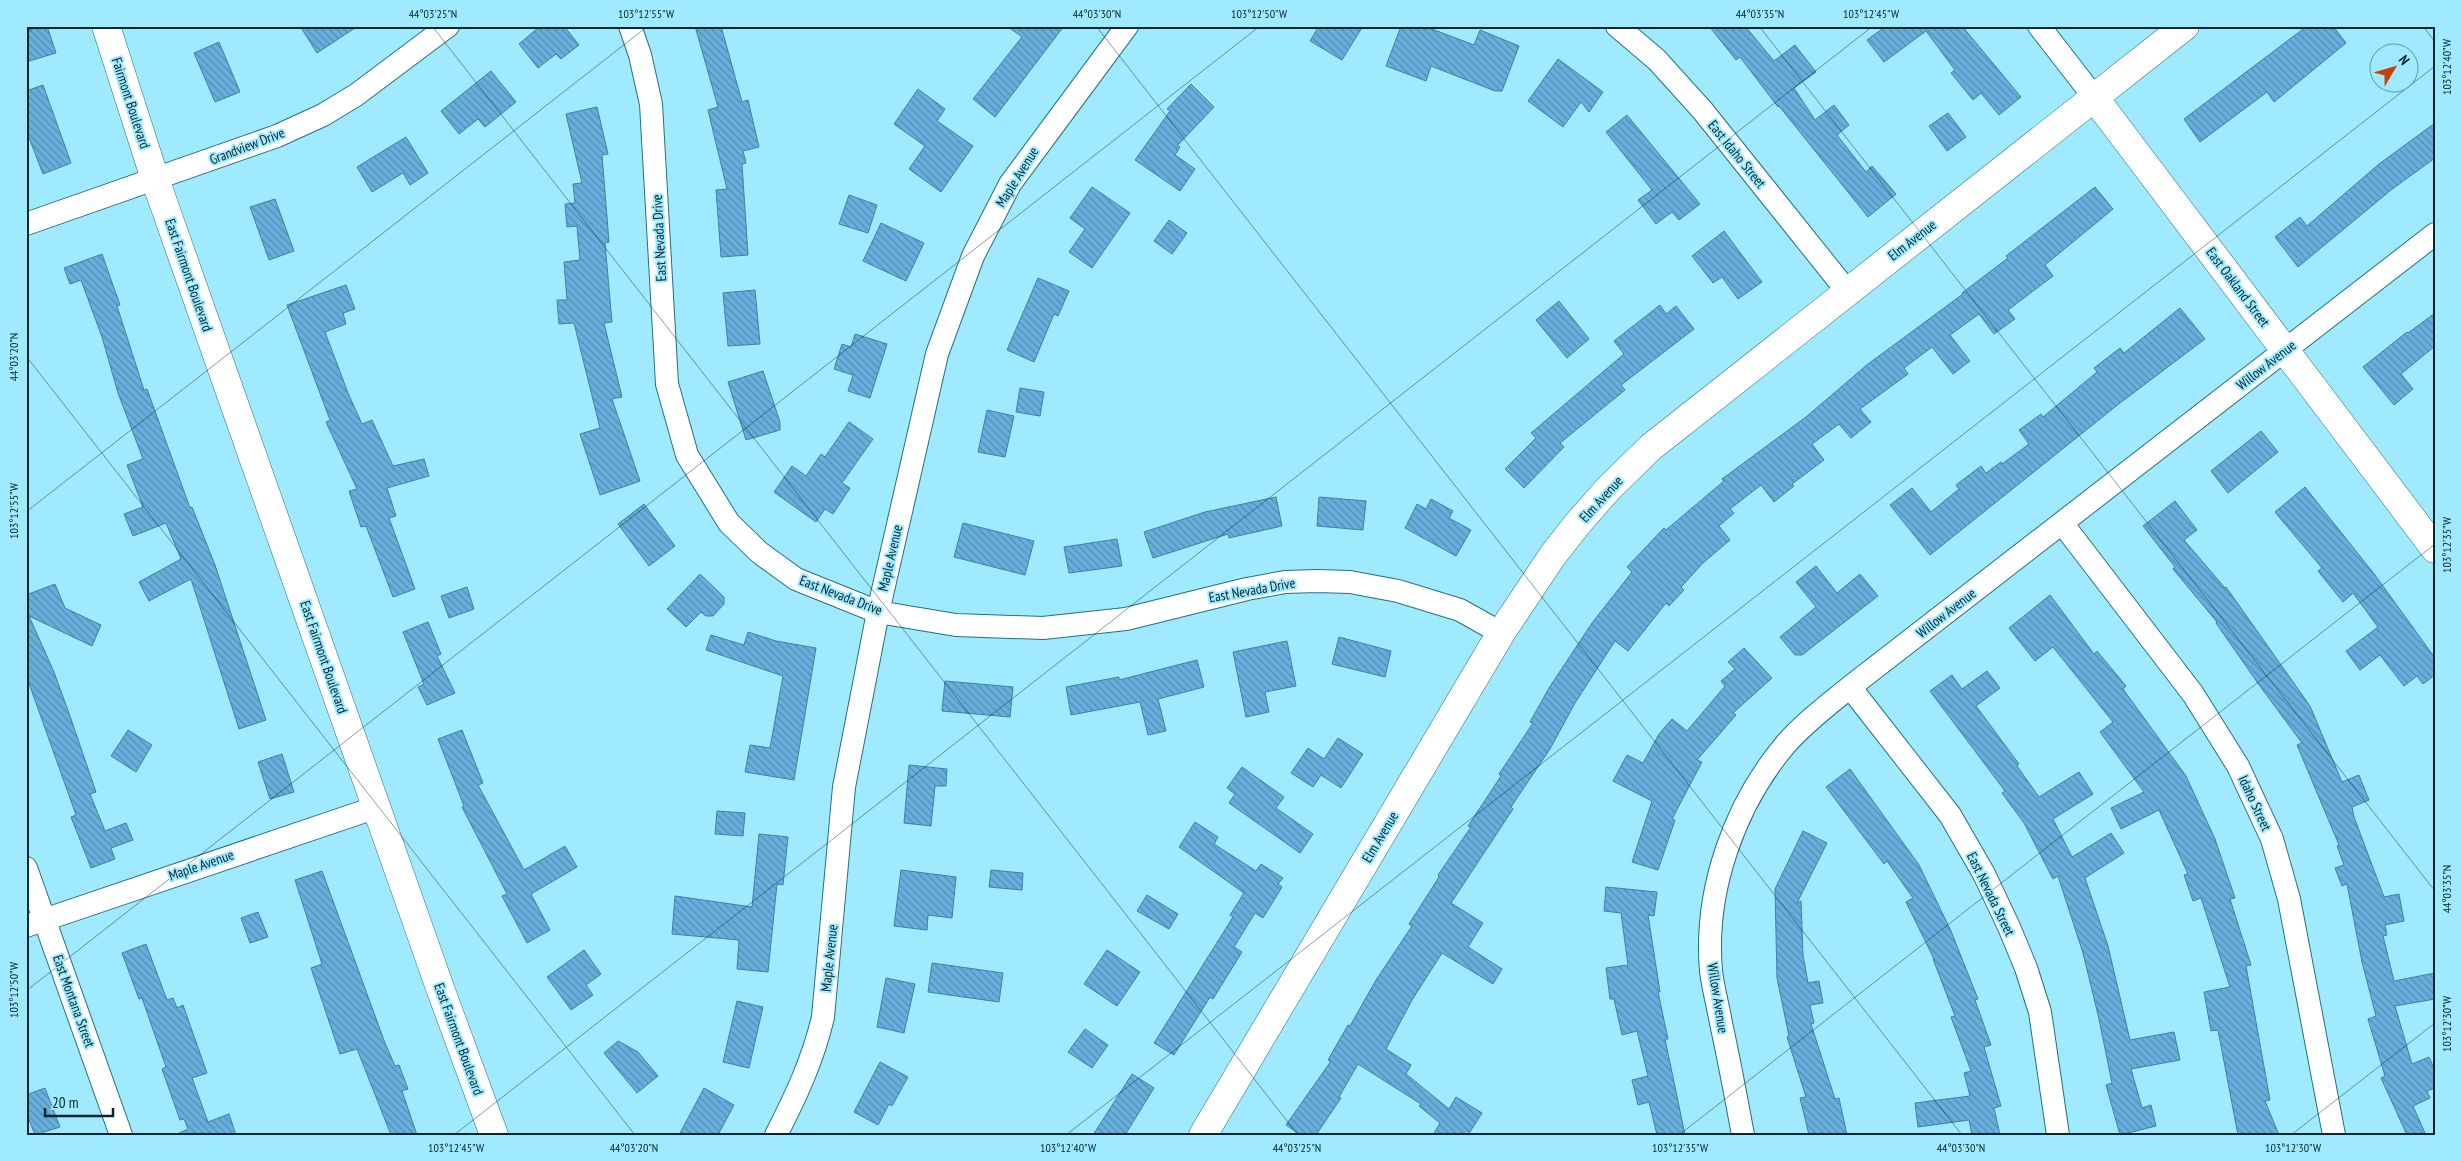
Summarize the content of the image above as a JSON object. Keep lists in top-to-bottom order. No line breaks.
{"streets":{"street":["Fairmont Boulevard","Grandview Drive","East Idaho Street","Maple Avenue","East Nevada Drive","Elm Avenue","East Fairmont Boulevard","East Oakland Street","Willow Avenue","Idaho Street","East Nevada Street","East Montana Street"]},"crossings":[["Fairmont Boulevard","Grandview Drive"],["Fairmont Boulevard","East Fairmont Boulevard"],["Grandview Drive","East Fairmont Boulevard"],["East Idaho Street","Elm Avenue"],["Maple Avenue","East Nevada Drive"],["Maple Avenue","East Fairmont Boulevard"],["Maple Avenue","East Montana Street"],["East Nevada Drive","Elm Avenue"],["Elm Avenue","East Oakland Street"],["East Oakland Street","Willow Avenue"],["Willow Avenue","Idaho Street"],["Willow Avenue","East Nevada Street"]],"scale_bar":"20 m","north":"top right","coordinates":["44°03'25\"N","103°12'55\"W","44°03'30\"N","103°12'50\"W","44°03'35\"N","103°12'45\"W","103°12'40\"W","44°03'20\"N","103°12'35\"W","103°12'30\"W"]}
